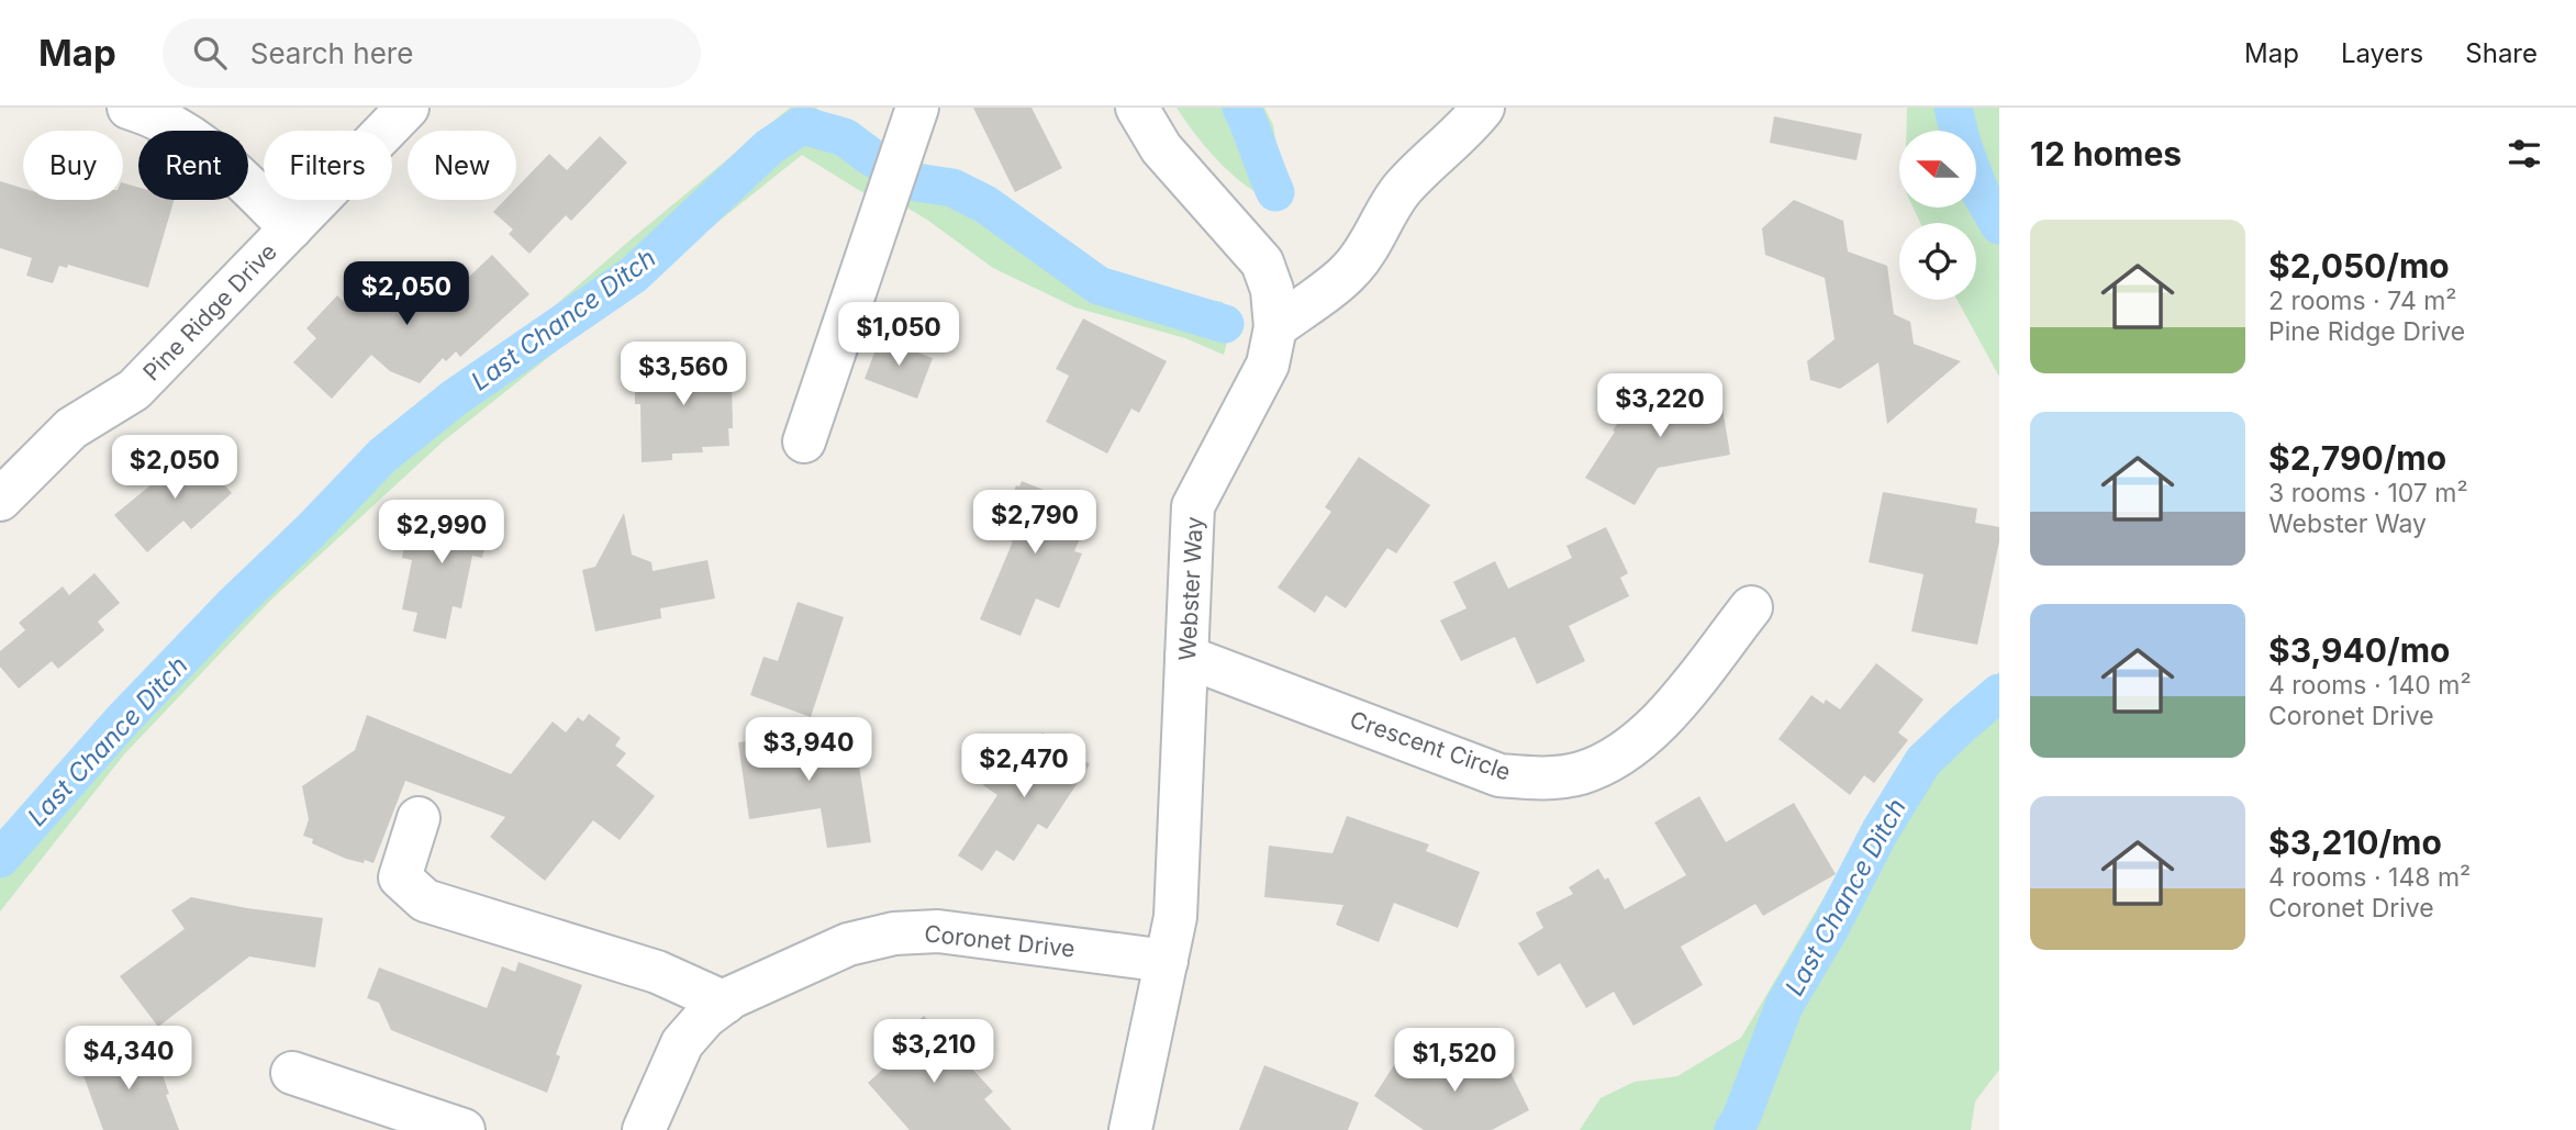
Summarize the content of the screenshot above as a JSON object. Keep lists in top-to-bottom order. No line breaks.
{"streets":{"street":["Pine Ridge Drive","Webster Way","Crescent Circle","Coronet Drive"]},"crossings":[["Webster Way","Crescent Circle"],["Webster Way","Coronet Drive"]],"water":["Last Chance Ditch"],"north":"left","page":{"header":"Map","search":"Search here","nav":["Map","Layers","Share"],"heading":"12 homes","chip":["Buy","Rent","Filters","New"],"list":[{"name":"$2,050/mo","note":"2 rooms · 74 m² · Pine Ridge Drive"},{"name":"$2,790/mo","note":"3 rooms · 107 m² · Webster Way"},{"name":"$3,940/mo","note":"4 rooms · 140 m² · Coronet Drive"},{"name":"$3,210/mo","note":"4 rooms · 148 m² · Coronet Drive"}],"price":["$2,050","$1,050","$3,560","$3,220","$2,050","$2,790","$2,990","$3,940","$2,470","$3,210","$4,340","$1,520"]}}
